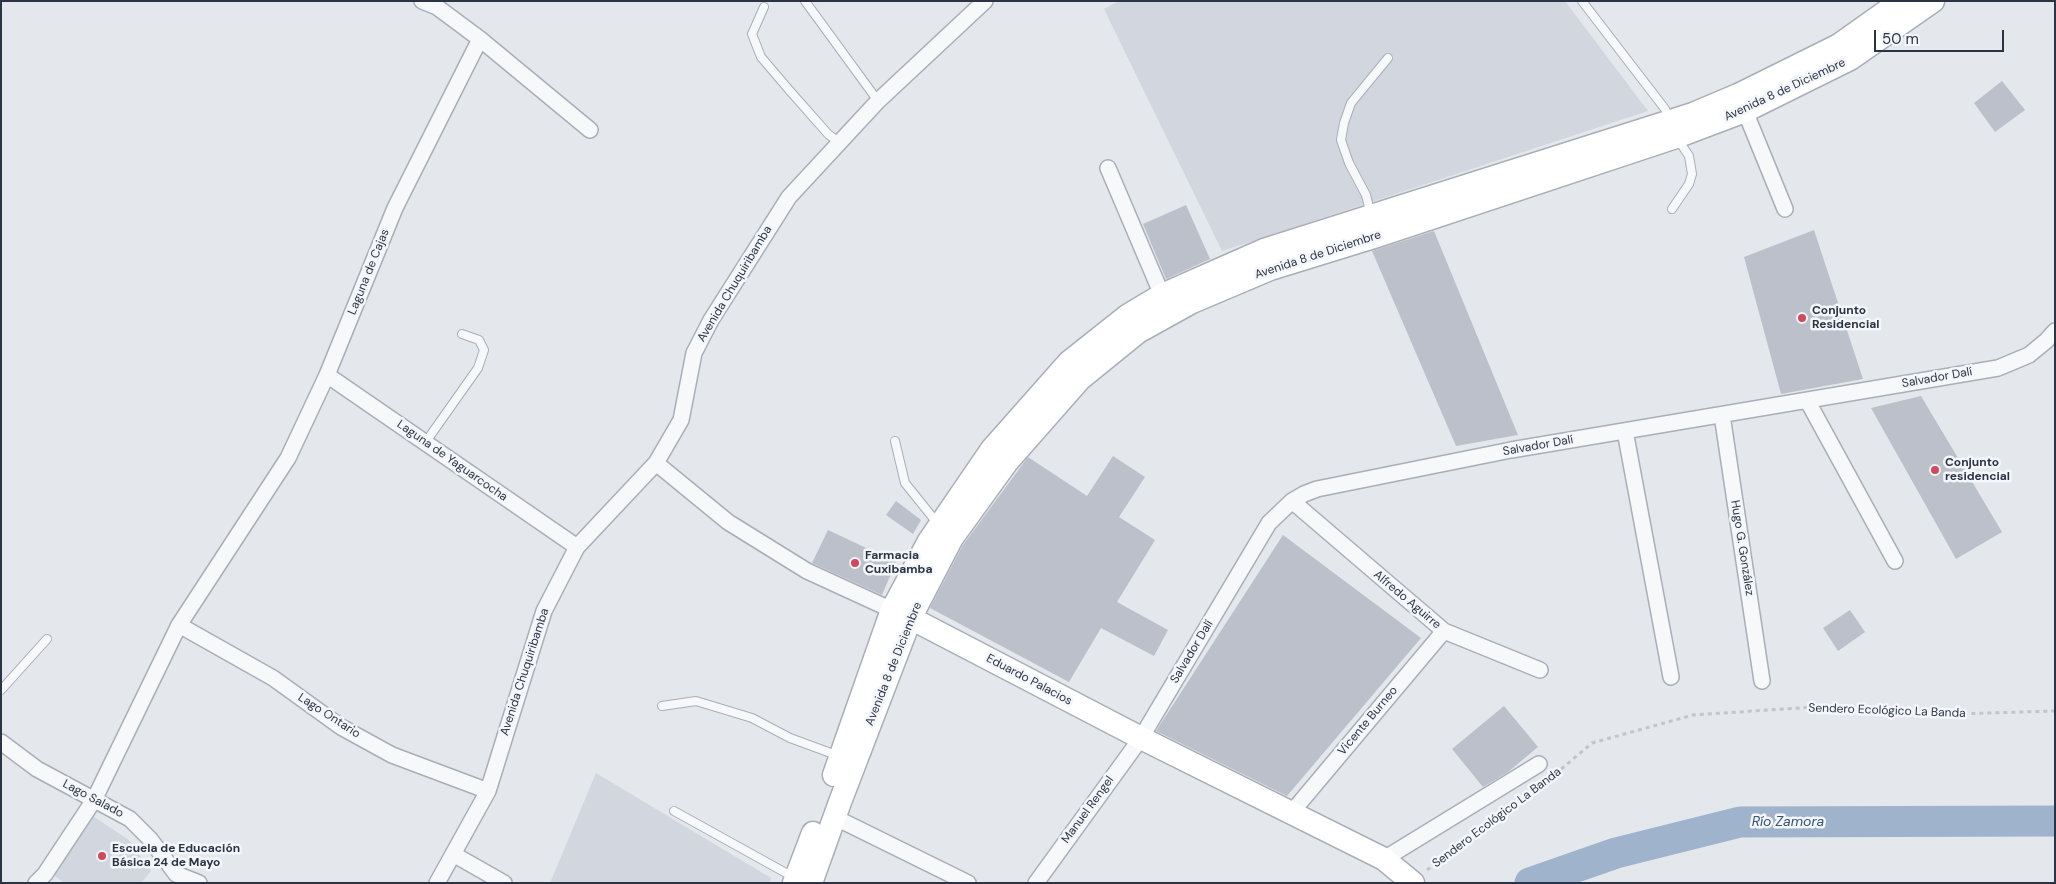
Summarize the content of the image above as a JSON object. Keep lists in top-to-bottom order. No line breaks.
{"streets":{"main road":["Avenida 8 de Diciembre","Eduardo Palacios"],"street":["Laguna de Cajas","Avenida Chuquiribamba","Salvador Dalí","Laguna de Yaguarcocha","Hugo G. González","Alfredo Aguirre","Lago Ontario","Vicente Burneo","Lago Salado","Manuel Rengel"],"path":["Sendero Ecológico La Banda"]},"crossings":[["Avenida 8 de Diciembre","Eduardo Palacios"],["Laguna de Cajas","Laguna de Yaguarcocha"],["Laguna de Cajas","Lago Ontario"],["Laguna de Cajas","Lago Salado"],["Avenida Chuquiribamba","Laguna de Yaguarcocha"],["Avenida Chuquiribamba","Eduardo Palacios"],["Avenida Chuquiribamba","Lago Ontario"],["Salvador Dalí","Hugo G. González"],["Salvador Dalí","Alfredo Aguirre"],["Salvador Dalí","Eduardo Palacios"],["Salvador Dalí","Manuel Rengel"],["Alfredo Aguirre","Vicente Burneo"],["Eduardo Palacios","Sendero Ecológico La Banda"],["Eduardo Palacios","Vicente Burneo"],["Eduardo Palacios","Manuel Rengel"]],"water":["Río Zamora"],"places":["Conjunto Residencial","Conjunto residencial","Farmacia Cuxibamba","Escuela de Educación Básica 24 de Mayo"],"scale_bar":"50 m"}
